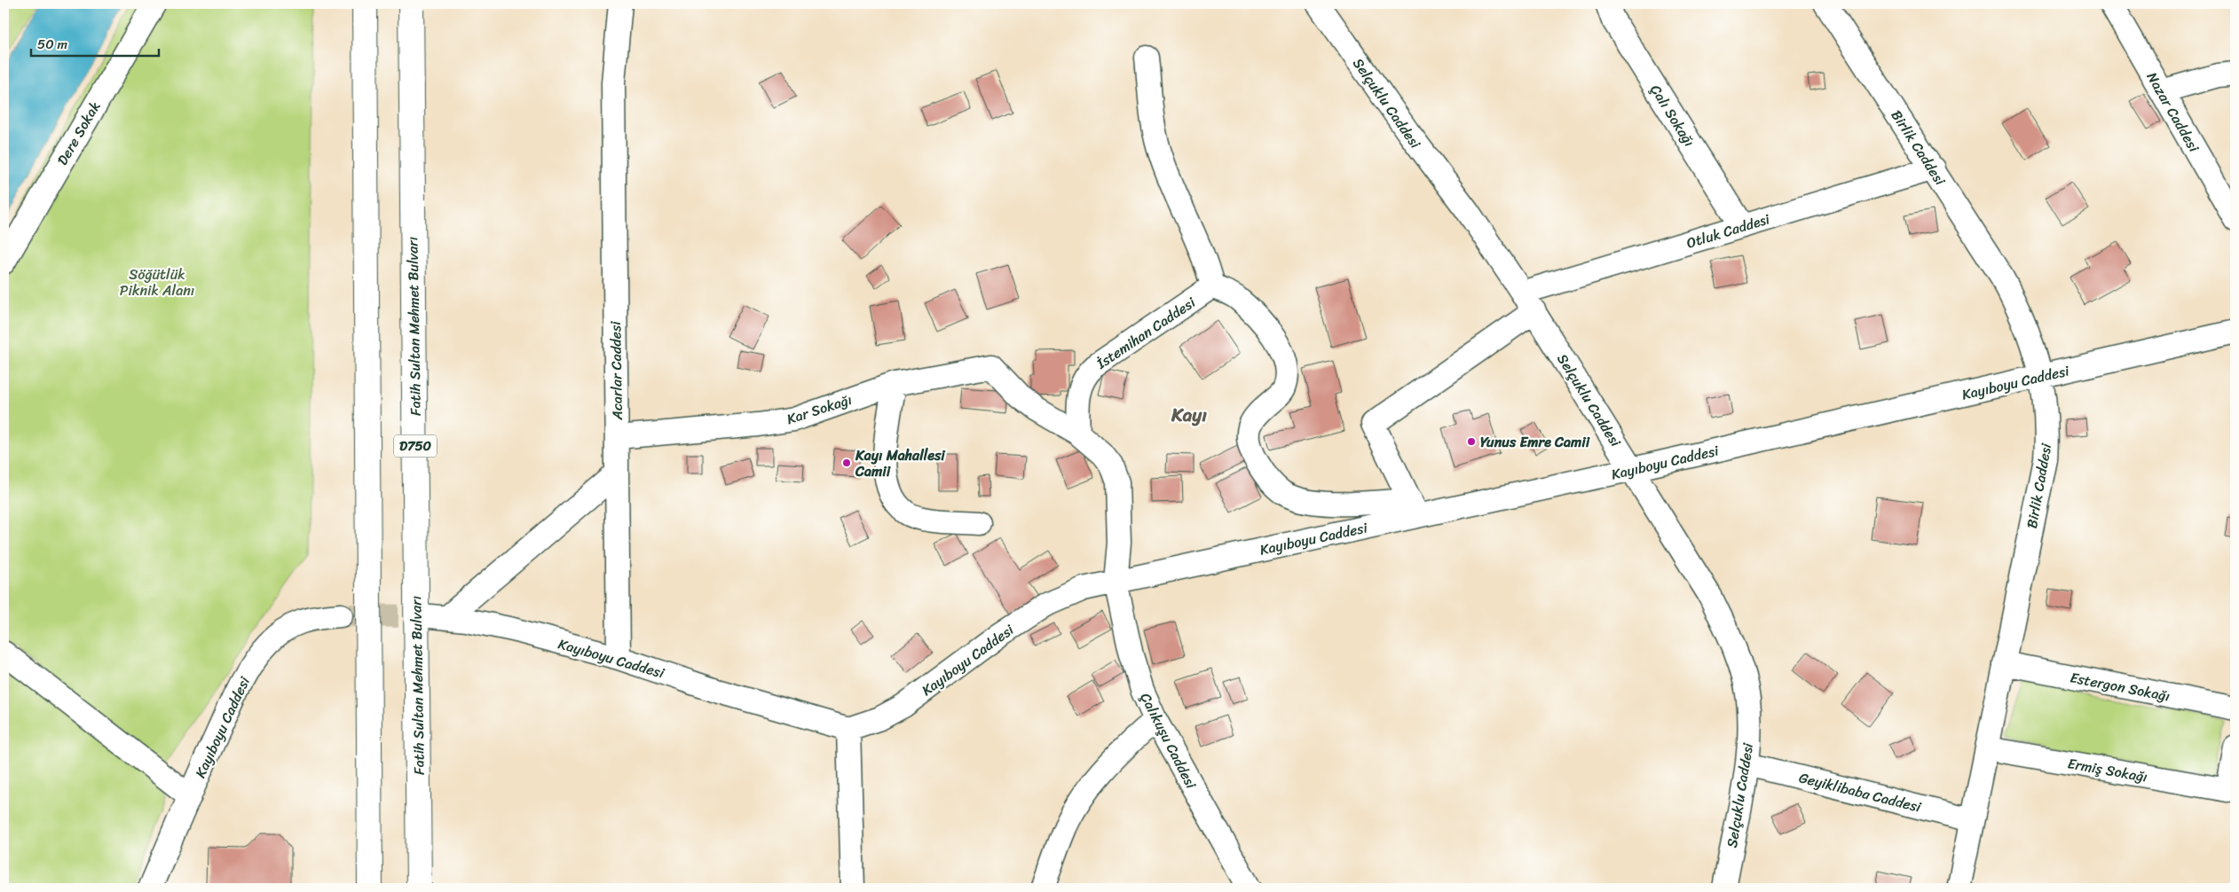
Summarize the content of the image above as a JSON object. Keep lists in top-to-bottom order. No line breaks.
{"streets":{"highway":["Fatih Sultan Mehmet Bulvarı","D750"],"street":["Selçuklu Caddesi","Nazar Caddesi","Çalı Sokağı","Dere Sokak","Birlik Caddesi","Otluk Caddesi","İstemihan Caddesi","Acarlar Caddesi","Kayıboyu Caddesi","Kar Sokağı","Estergon Sokağı","Çalıkuşu Caddesi","Ermiş Sokağı","Geyiklibaba Caddesi"]},"crossings":[["Selçuklu Caddesi","Otluk Caddesi"],["Selçuklu Caddesi","Kayıboyu Caddesi"],["Selçuklu Caddesi","Geyiklibaba Caddesi"],["Çalı Sokağı","Otluk Caddesi"],["Birlik Caddesi","Otluk Caddesi"],["Birlik Caddesi","Kayıboyu Caddesi"],["Birlik Caddesi","Estergon Sokağı"],["Birlik Caddesi","Ermiş Sokağı"],["Birlik Caddesi","Geyiklibaba Caddesi"],["Otluk Caddesi","Kayıboyu Caddesi"],["İstemihan Caddesi","Çalıkuşu Caddesi"],["Acarlar Caddesi","Kayıboyu Caddesi"],["Acarlar Caddesi","Kar Sokağı"],["Kayıboyu Caddesi","Çalıkuşu Caddesi"],["Kar Sokağı","Çalıkuşu Caddesi"]],"districts":["Kayı"],"parks":["Söğütlük Piknik Alanı"],"places":["Yunus Emre Camii","Kayı Mahallesi Camii"],"scale_bar":"50 m"}
